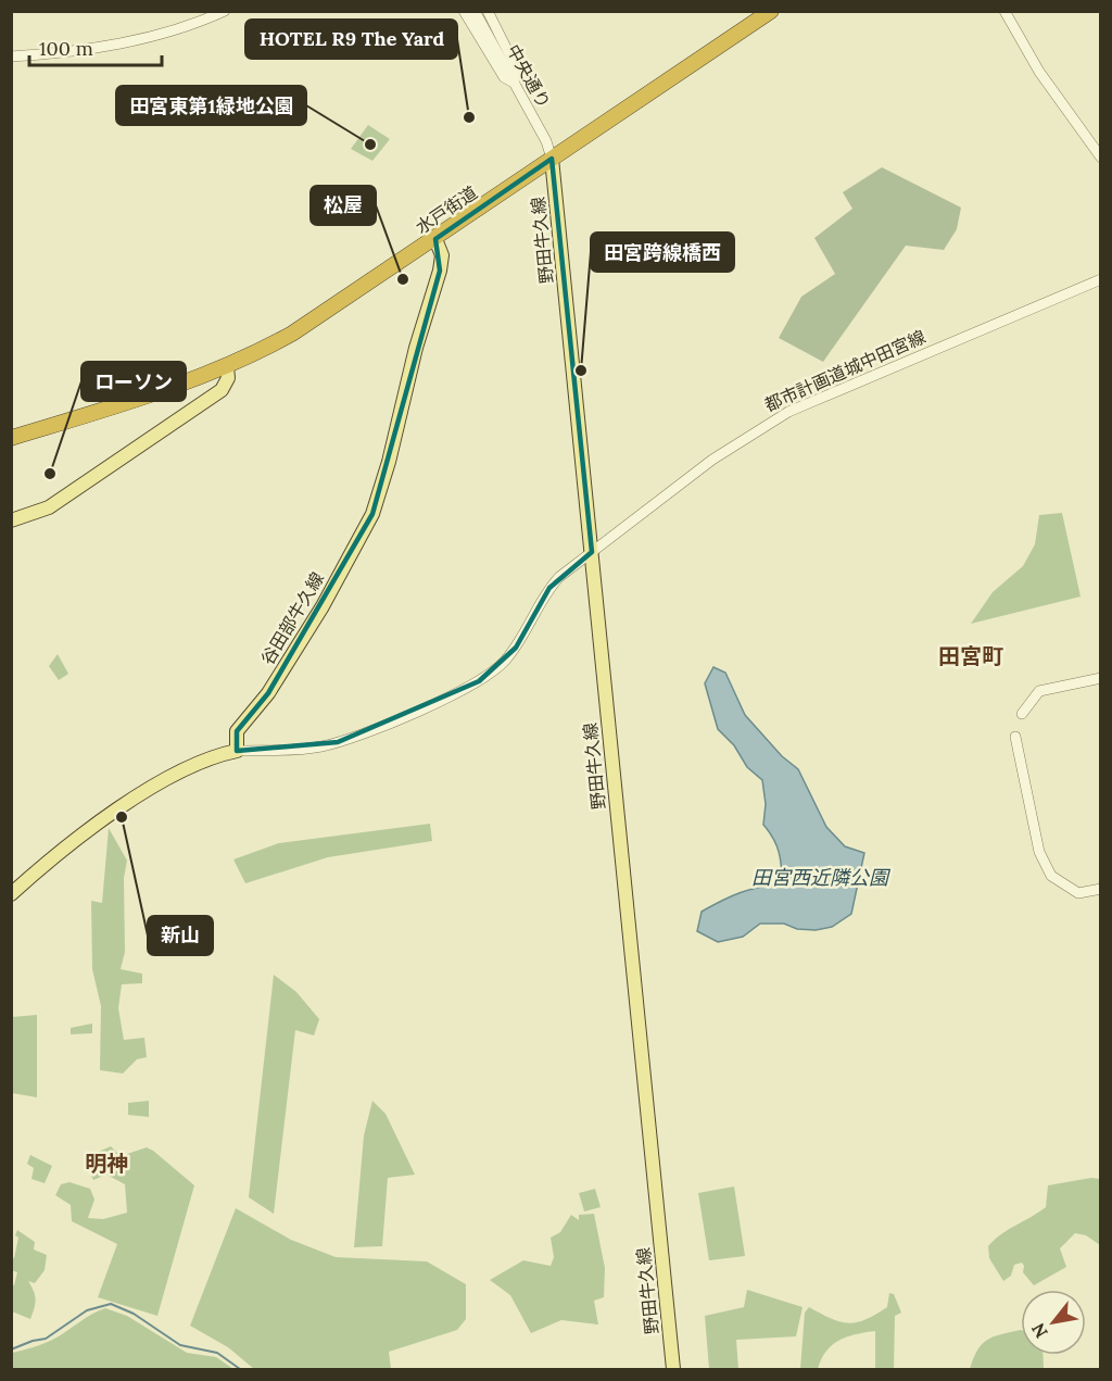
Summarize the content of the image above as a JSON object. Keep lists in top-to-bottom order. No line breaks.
{"streets":{"highway":["水戸街道"],"main road":["野田牛久線","谷田部牛久線"],"street":["中央通り","都市計画道城中田宮線"]},"crossings":[["中央通り","水戸街道"],["中央通り","野田牛久線"],["水戸街道","野田牛久線"],["水戸街道","谷田部牛久線"],["野田牛久線","都市計画道城中田宮線"],["都市計画道城中田宮線","谷田部牛久線"]],"districts":["田宮町","明神"],"water":["田宮西近隣公園"],"places":["HOTEL R9 The Yard","田宮東第1緑地公園","松屋","田宮跨線橋西","ローソン","新山"],"scale_bar":"100 m","north":"bottom left"}
